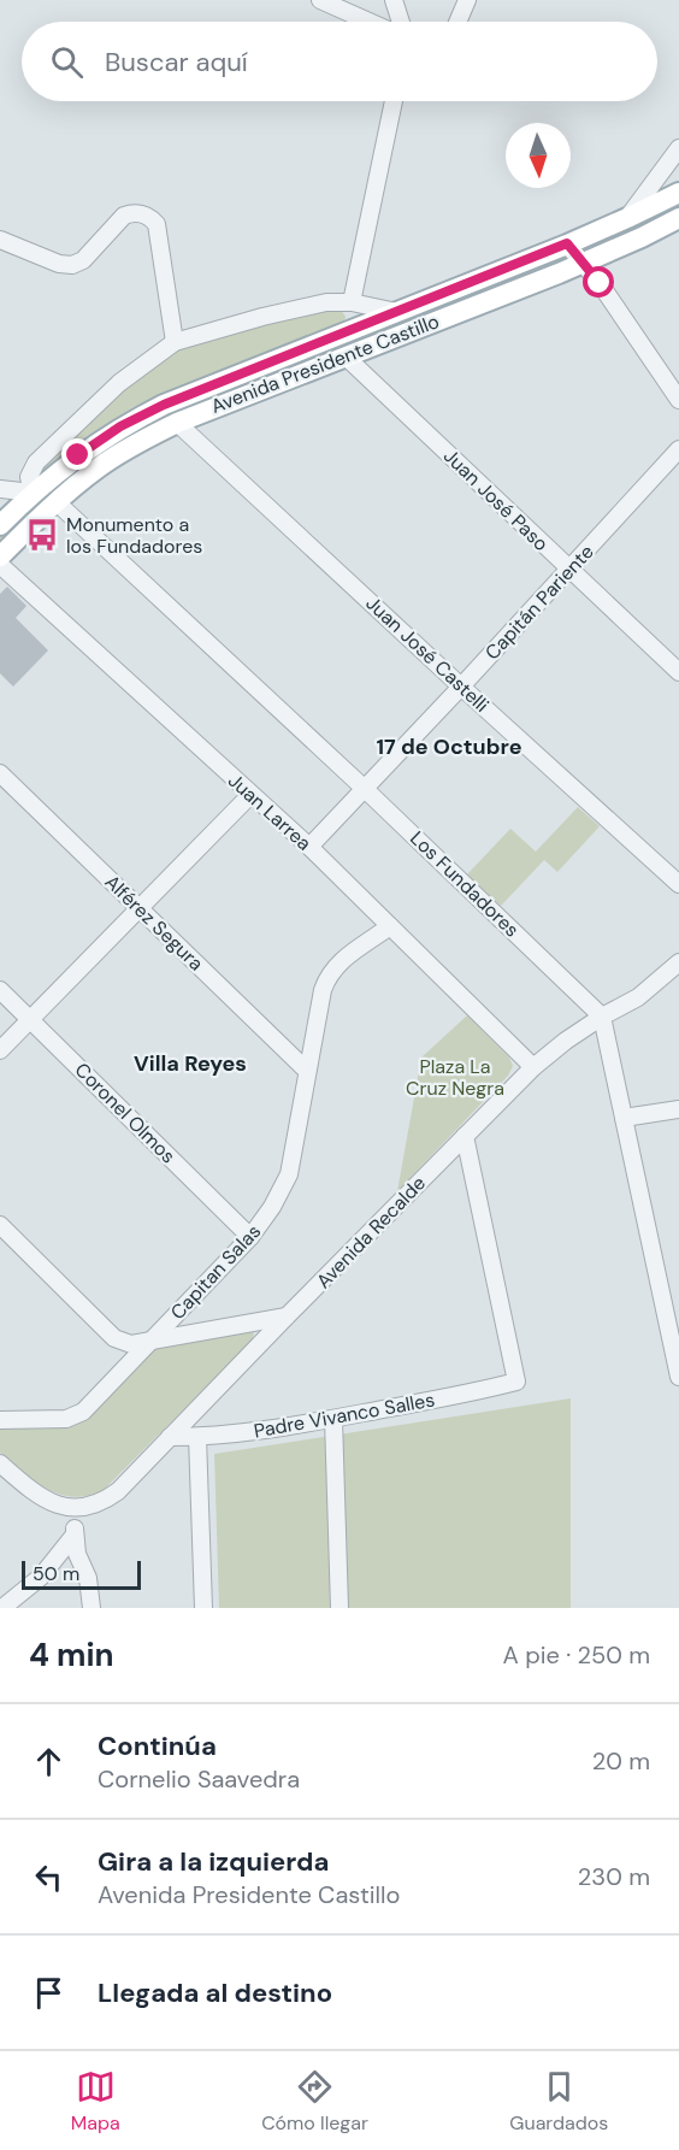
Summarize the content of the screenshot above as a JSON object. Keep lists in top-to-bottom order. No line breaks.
{"streets":{"main road":["Avenida Presidente Castillo"],"street":["Juan José Paso","Capitán Pariente","Juan José Castelli","Juan Larrea","Los Fundadores","Alférez Segura","Coronel Olmos","Avenida Recalde","Capitan Salas","Padre Vivanco Salles"]},"crossings":[["Avenida Presidente Castillo","Juan José Paso"],["Avenida Presidente Castillo","Juan José Castelli"],["Avenida Presidente Castillo","Los Fundadores"],["Juan José Paso","Capitán Pariente"],["Capitán Pariente","Juan José Castelli"],["Capitán Pariente","Juan Larrea"],["Capitán Pariente","Los Fundadores"],["Juan Larrea","Avenida Recalde"],["Juan Larrea","Capitan Salas"],["Los Fundadores","Avenida Recalde"],["Alférez Segura","Capitan Salas"],["Coronel Olmos","Capitan Salas"],["Avenida Recalde","Padre Vivanco Salles"]],"districts":["17 de Octubre","Villa Reyes"],"parks":["Plaza La Cruz Negra"],"places":{"bus stop":["Monumento a los Fundadores"]},"scale_bar":"50 m","north":"bottom","page":{"search":"Buscar aquí","scale":"50 m","heading":["4 min","A pie · 250 m"],"list":[["Continúa","Cornelio Saavedra","20 m"],["Gira a la izquierda","Avenida Presidente Castillo","230 m"],"Llegada al destino"],"nav":["Mapa","Cómo llegar","Guardados"]}}
